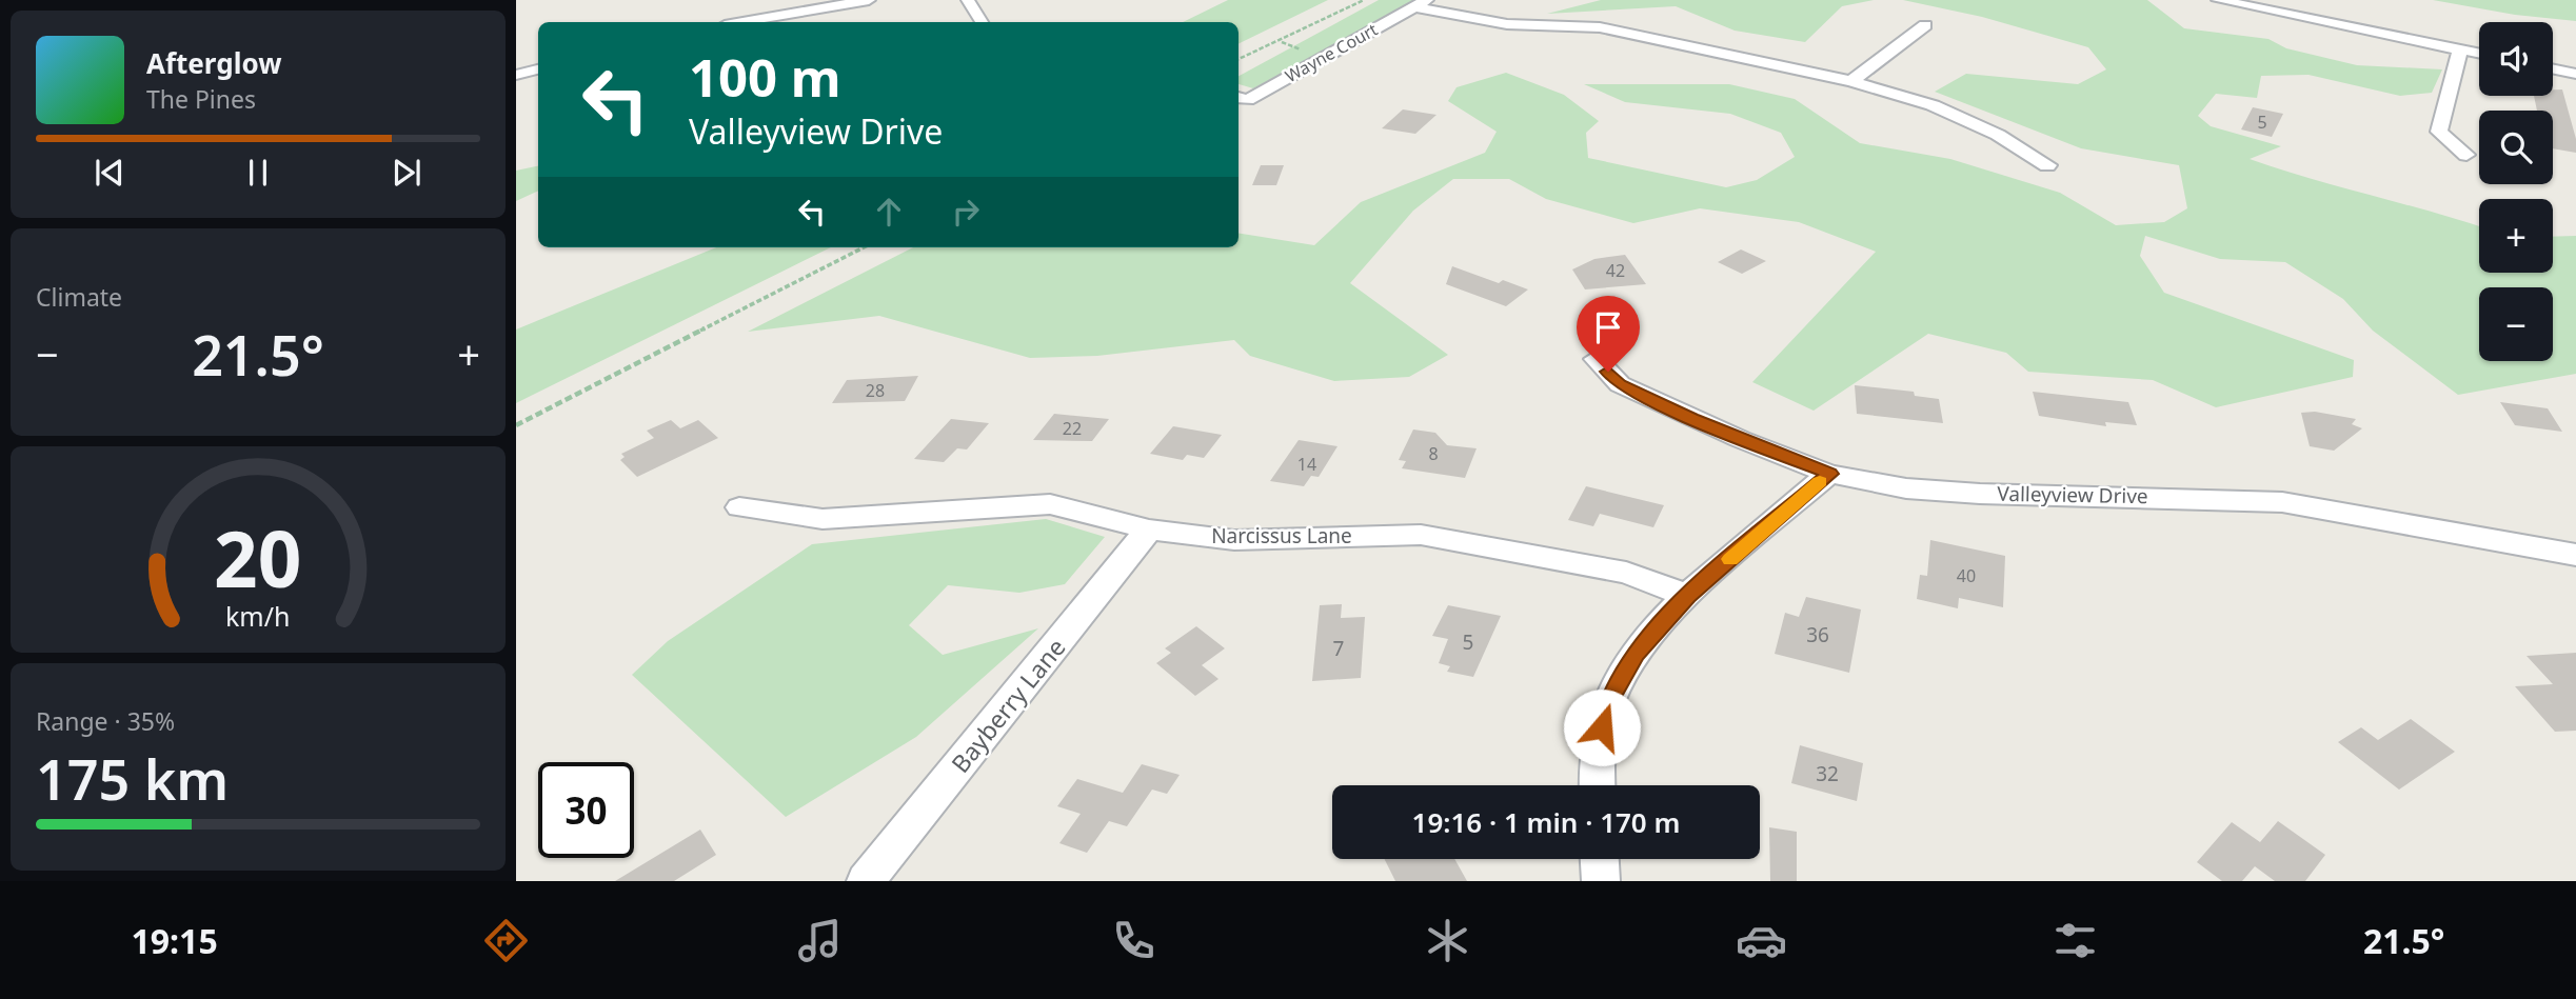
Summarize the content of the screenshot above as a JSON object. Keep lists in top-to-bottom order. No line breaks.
{"streets":{"street":["Wayne Court","Valleyview Drive","Narcissus Lane","Bayberry Lane"]},"crossings":[["Narcissus Lane","Bayberry Lane"]],"house_numbers":["5","42","28","22","8","14","40","36","5","7","32"],"page":{"map_buttons":["+","−"],"turn":["100 m","Valleyview Drive"],"song":["Afterglow","The Pines"],"tile":["Climate",["Range · 35%","175 km"]],"heat":["−","21.5°","+"],"limit":"30","trip":"19:16 · 1 min · 170 m","tabs":["19:15","21.5°"],"gauge":["20","km/h"]}}
